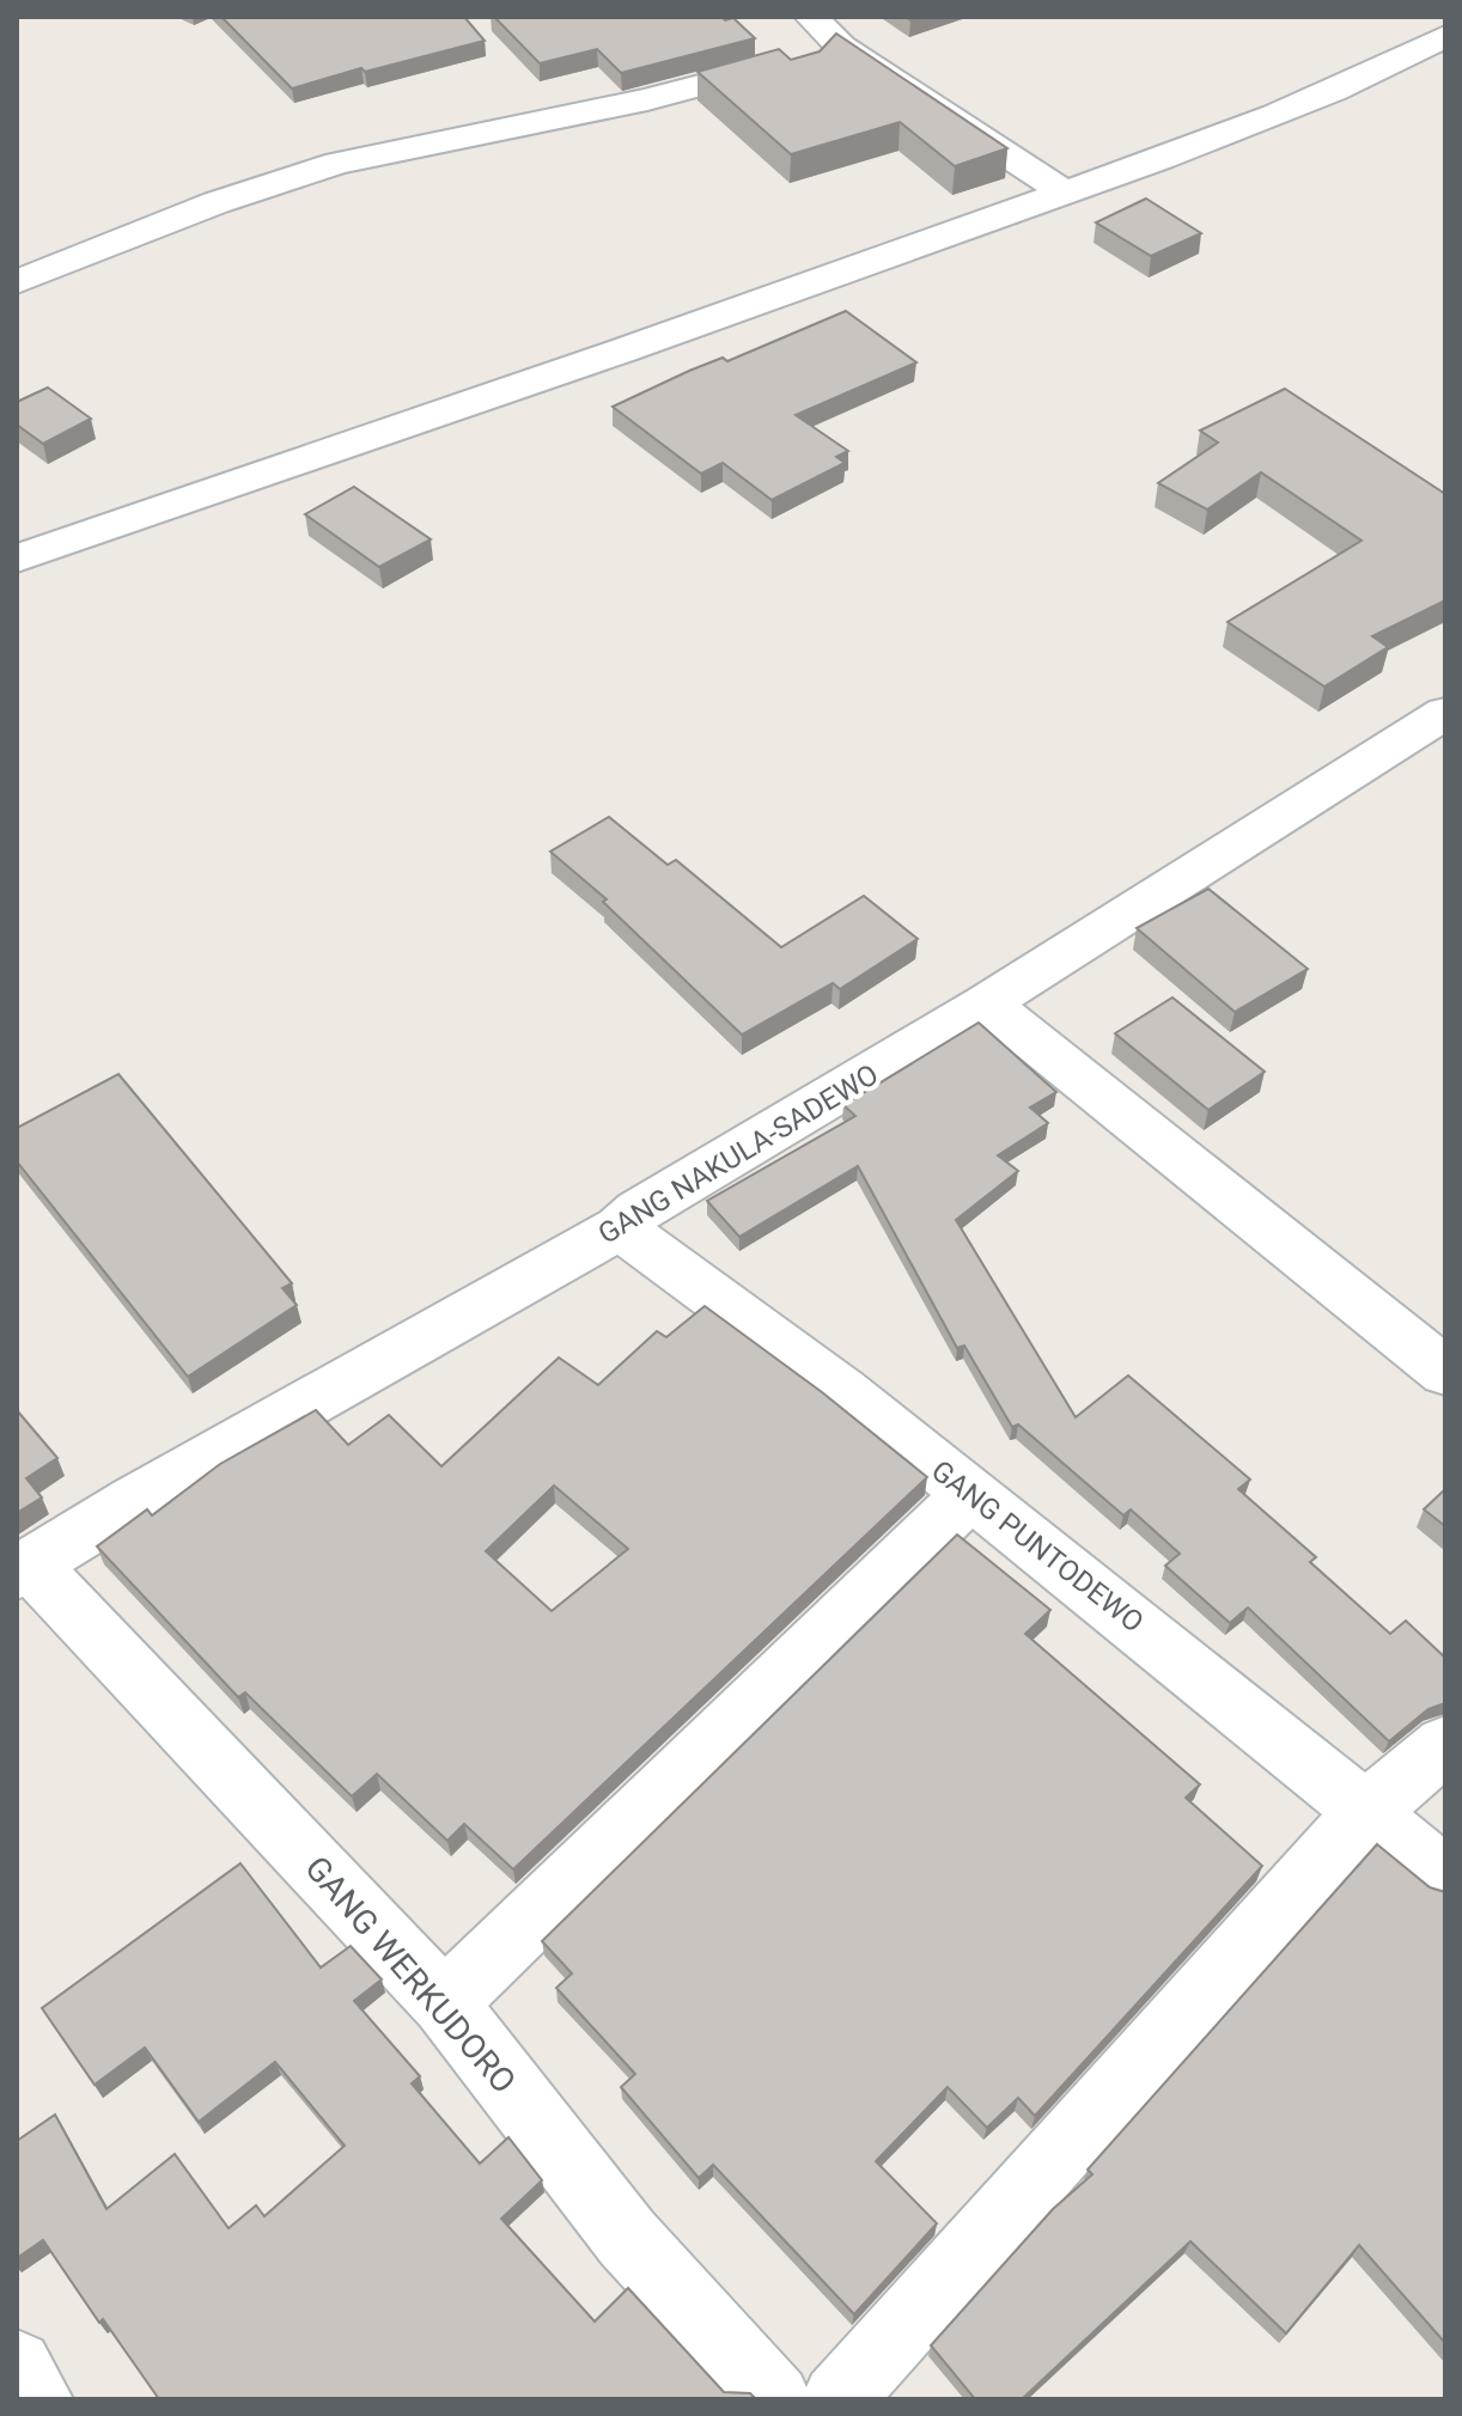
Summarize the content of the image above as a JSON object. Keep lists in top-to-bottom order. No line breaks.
{"streets":{"street":["GANG NAKULA-SADEWO","GANG PUNTODEWO","GANG WERKUDORO"]},"crossings":[["GANG NAKULA-SADEWO","GANG PUNTODEWO"],["GANG NAKULA-SADEWO","GANG WERKUDORO"]]}
